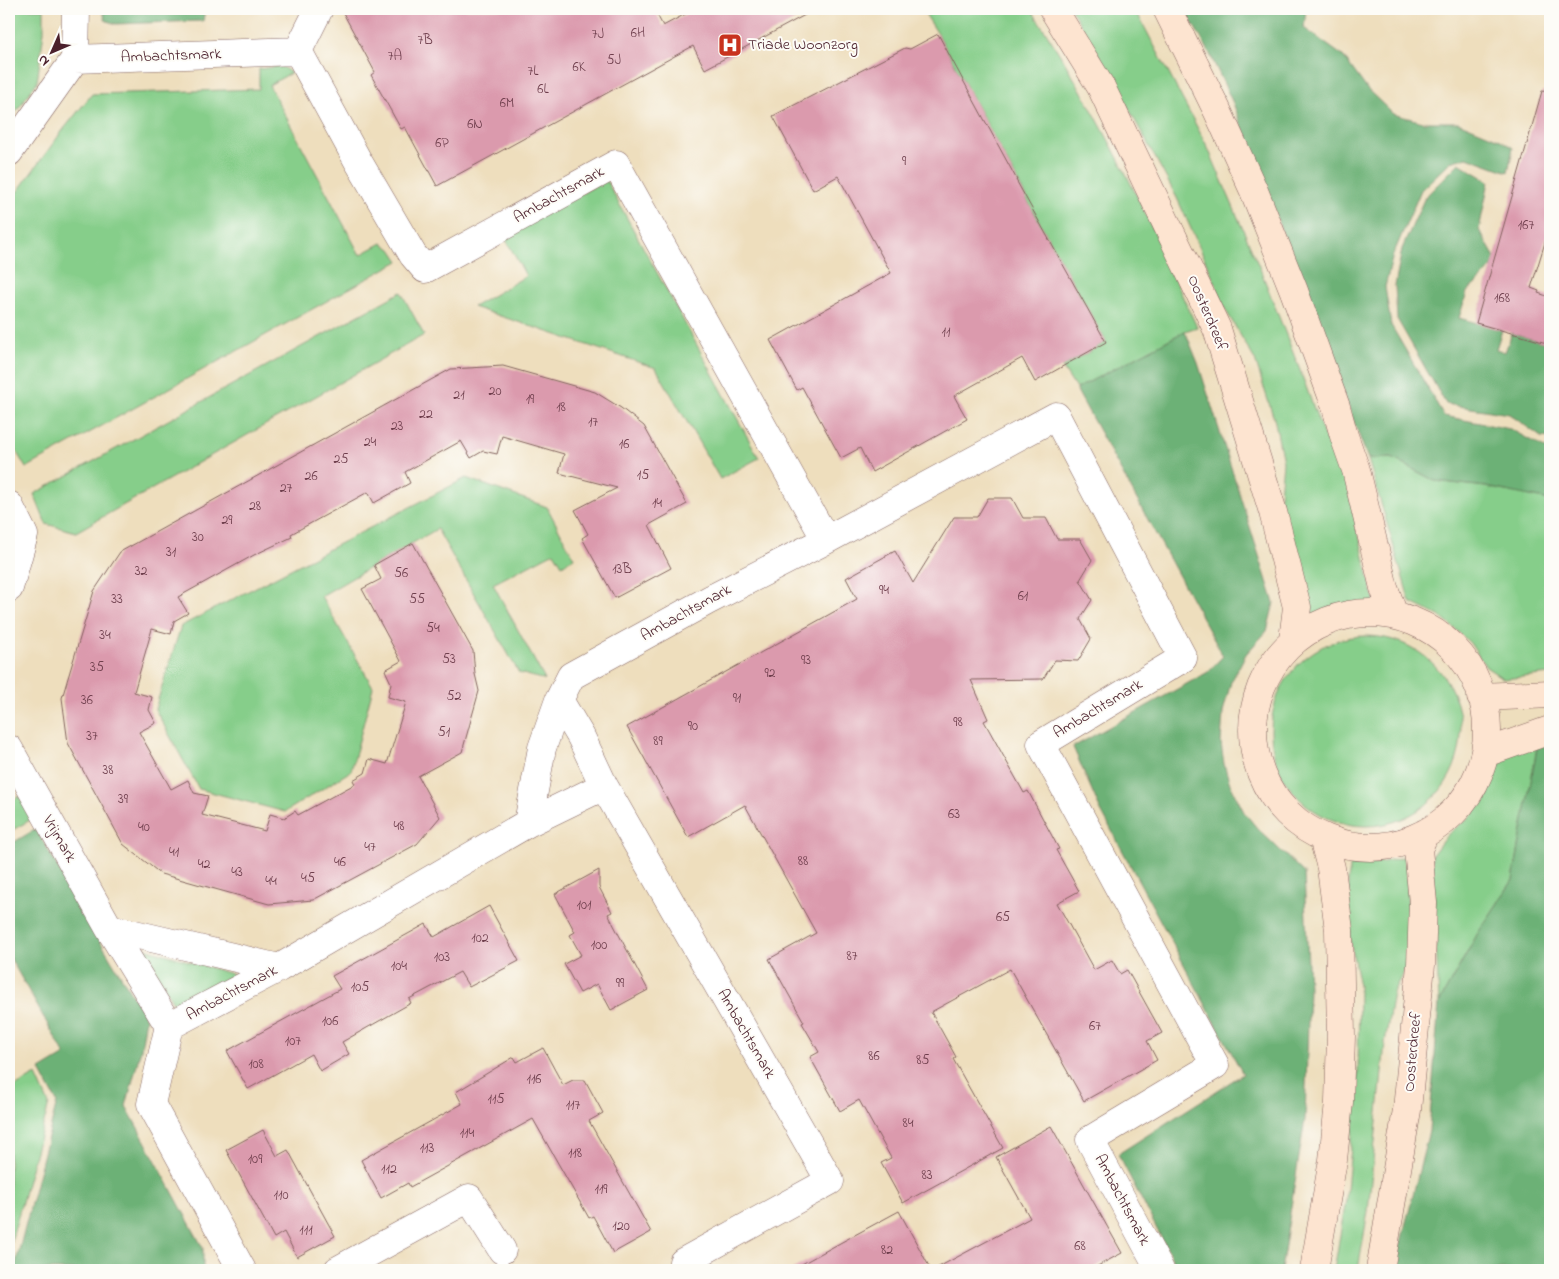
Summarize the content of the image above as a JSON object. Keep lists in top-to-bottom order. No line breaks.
{"streets":{"main road":["Oosterdreef"],"street":["Ambachtsmark","Vrijmark"]},"crossings":[["Ambachtsmark","Vrijmark"]],"places":{"hospital":["Triade Woonzorg"]},"house_numbers":["6H","7J","7B","7A","5J","6K","7L","6L","6M","6N","6P","9","167","168","11","20","21","19","18","22","17","23","24","16","25","15","26","27","14","28","29","30","31","13B","32","56","94","61","33","55","54","34","53","93","35","92","52","91","36","98","90","51","37","89","38","39","63","48","40","47","41","88","46","42","43","45","44","101","65","102","100","87","103","104","99","105","106","67","107","86","85","108","116","115","117","84","114","113","118","109","112","83","119","110","120","111","68","82"],"north":"bottom left"}
